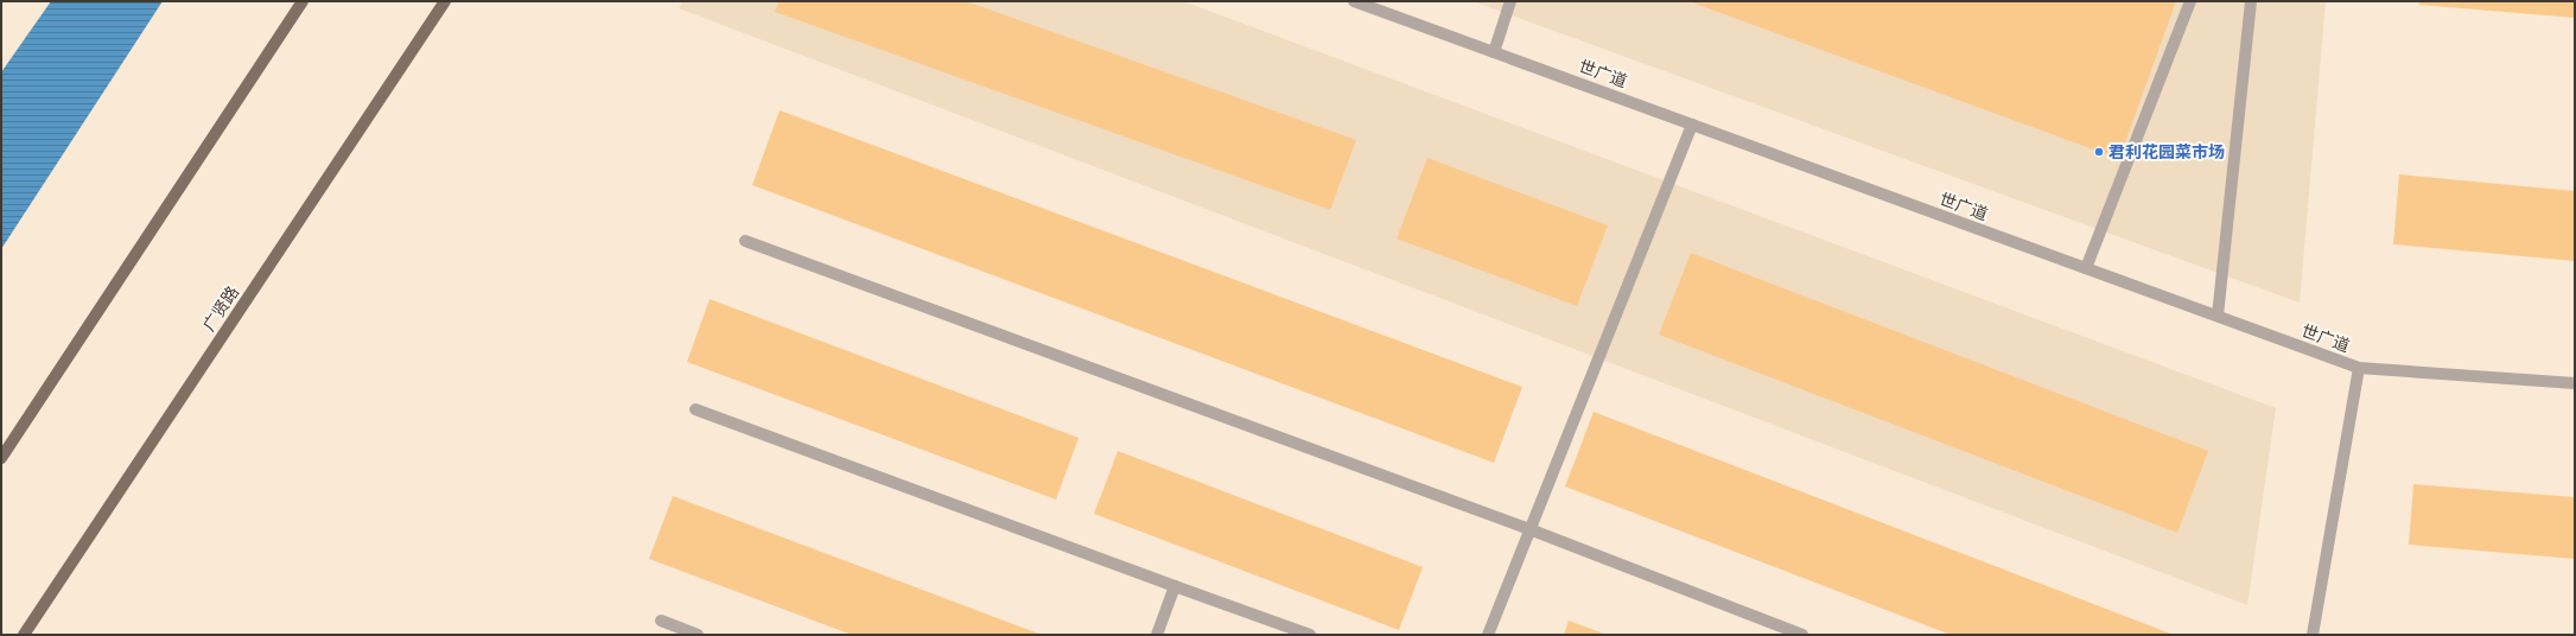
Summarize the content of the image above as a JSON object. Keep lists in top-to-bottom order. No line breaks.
{"streets":{"main road":["广贤路"],"street":["世广道"]},"places":["君利花园菜市场"]}
